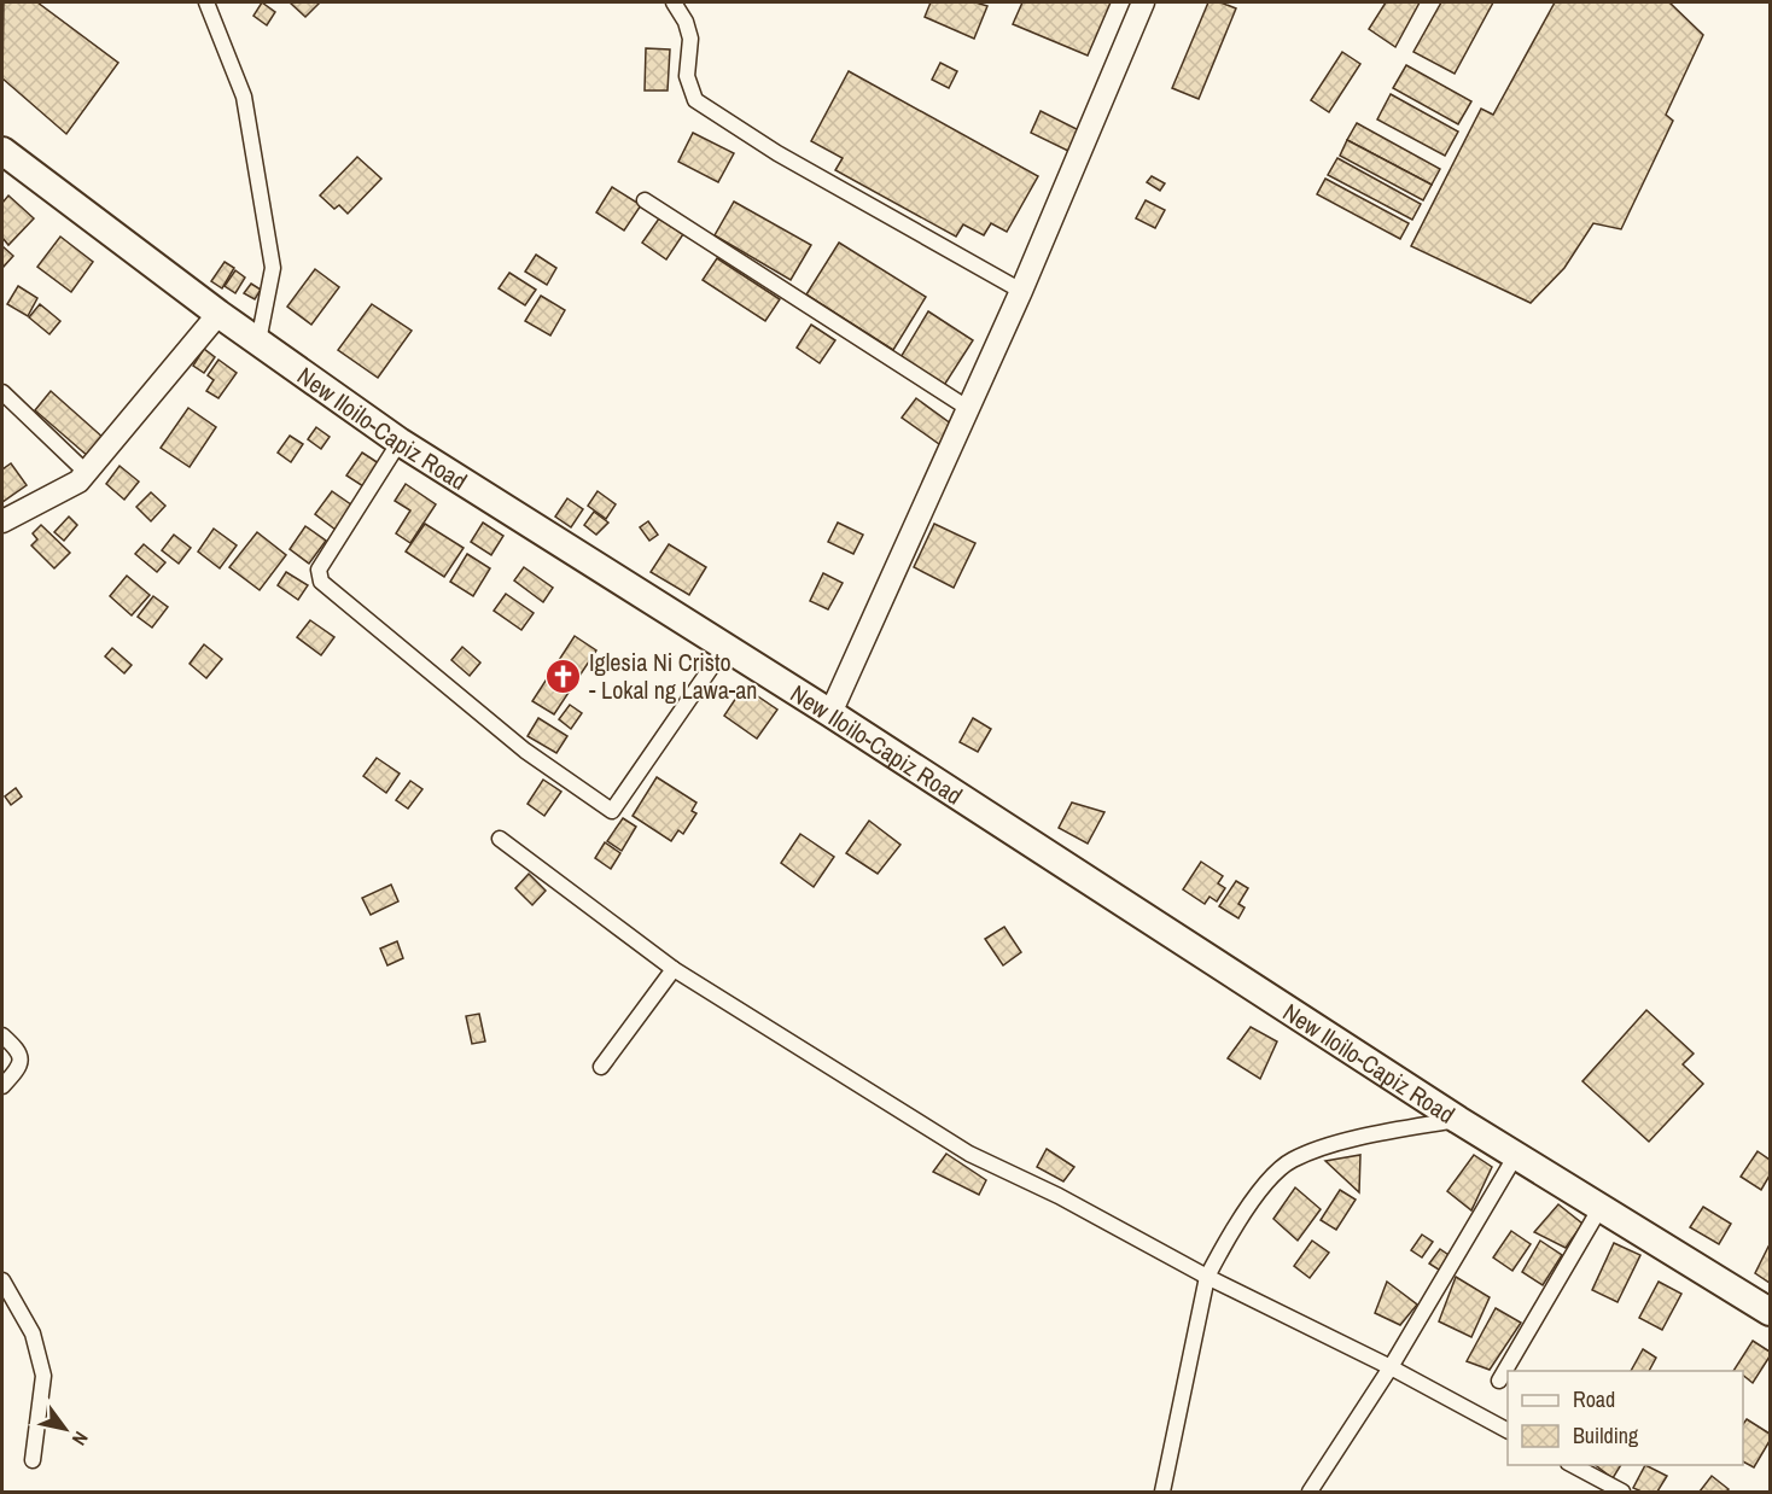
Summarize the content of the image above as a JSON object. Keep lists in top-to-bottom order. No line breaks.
{"streets":{"highway":["New Iloilo-Capiz Road"]},"places":{"church":["Iglesia Ni Cristo - Lokal ng Lawa-an"]},"legend":["Road","Building"],"north":"bottom right"}
